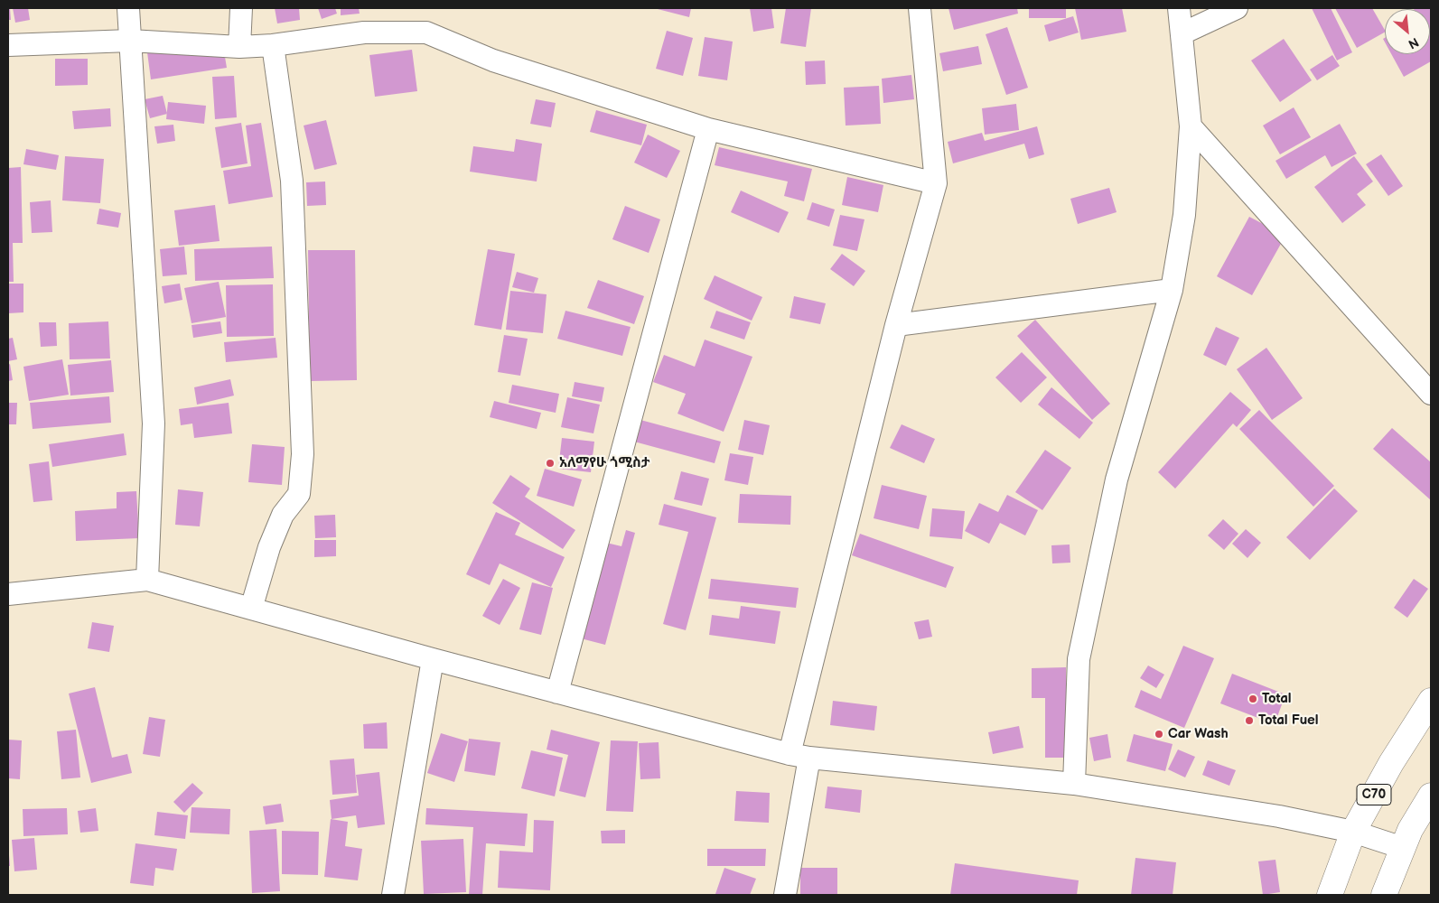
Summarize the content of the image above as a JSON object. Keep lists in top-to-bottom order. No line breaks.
{"streets":{"highway":["C70"]},"places":["አለማየሁ ጎሚስታ","Total","Total Fuel","Car Wash"],"north":"bottom right"}
